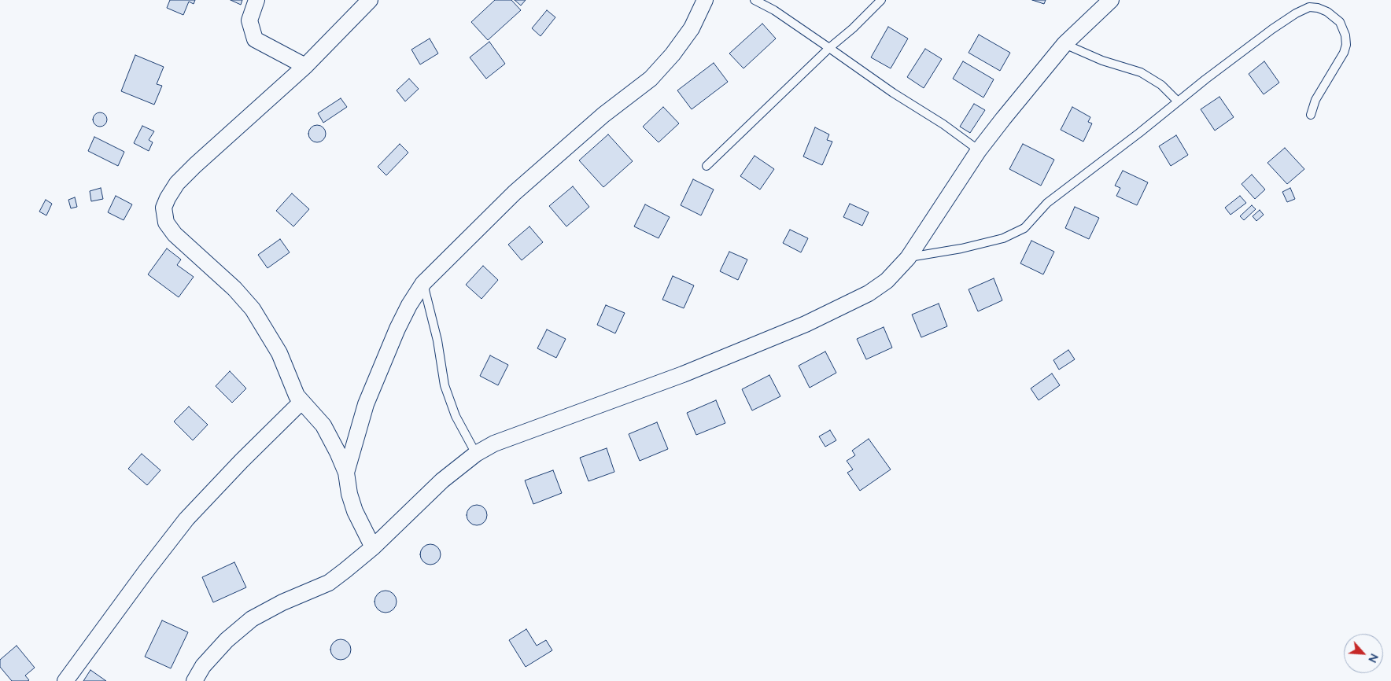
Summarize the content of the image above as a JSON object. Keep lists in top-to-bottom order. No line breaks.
{"north":"bottom right"}
